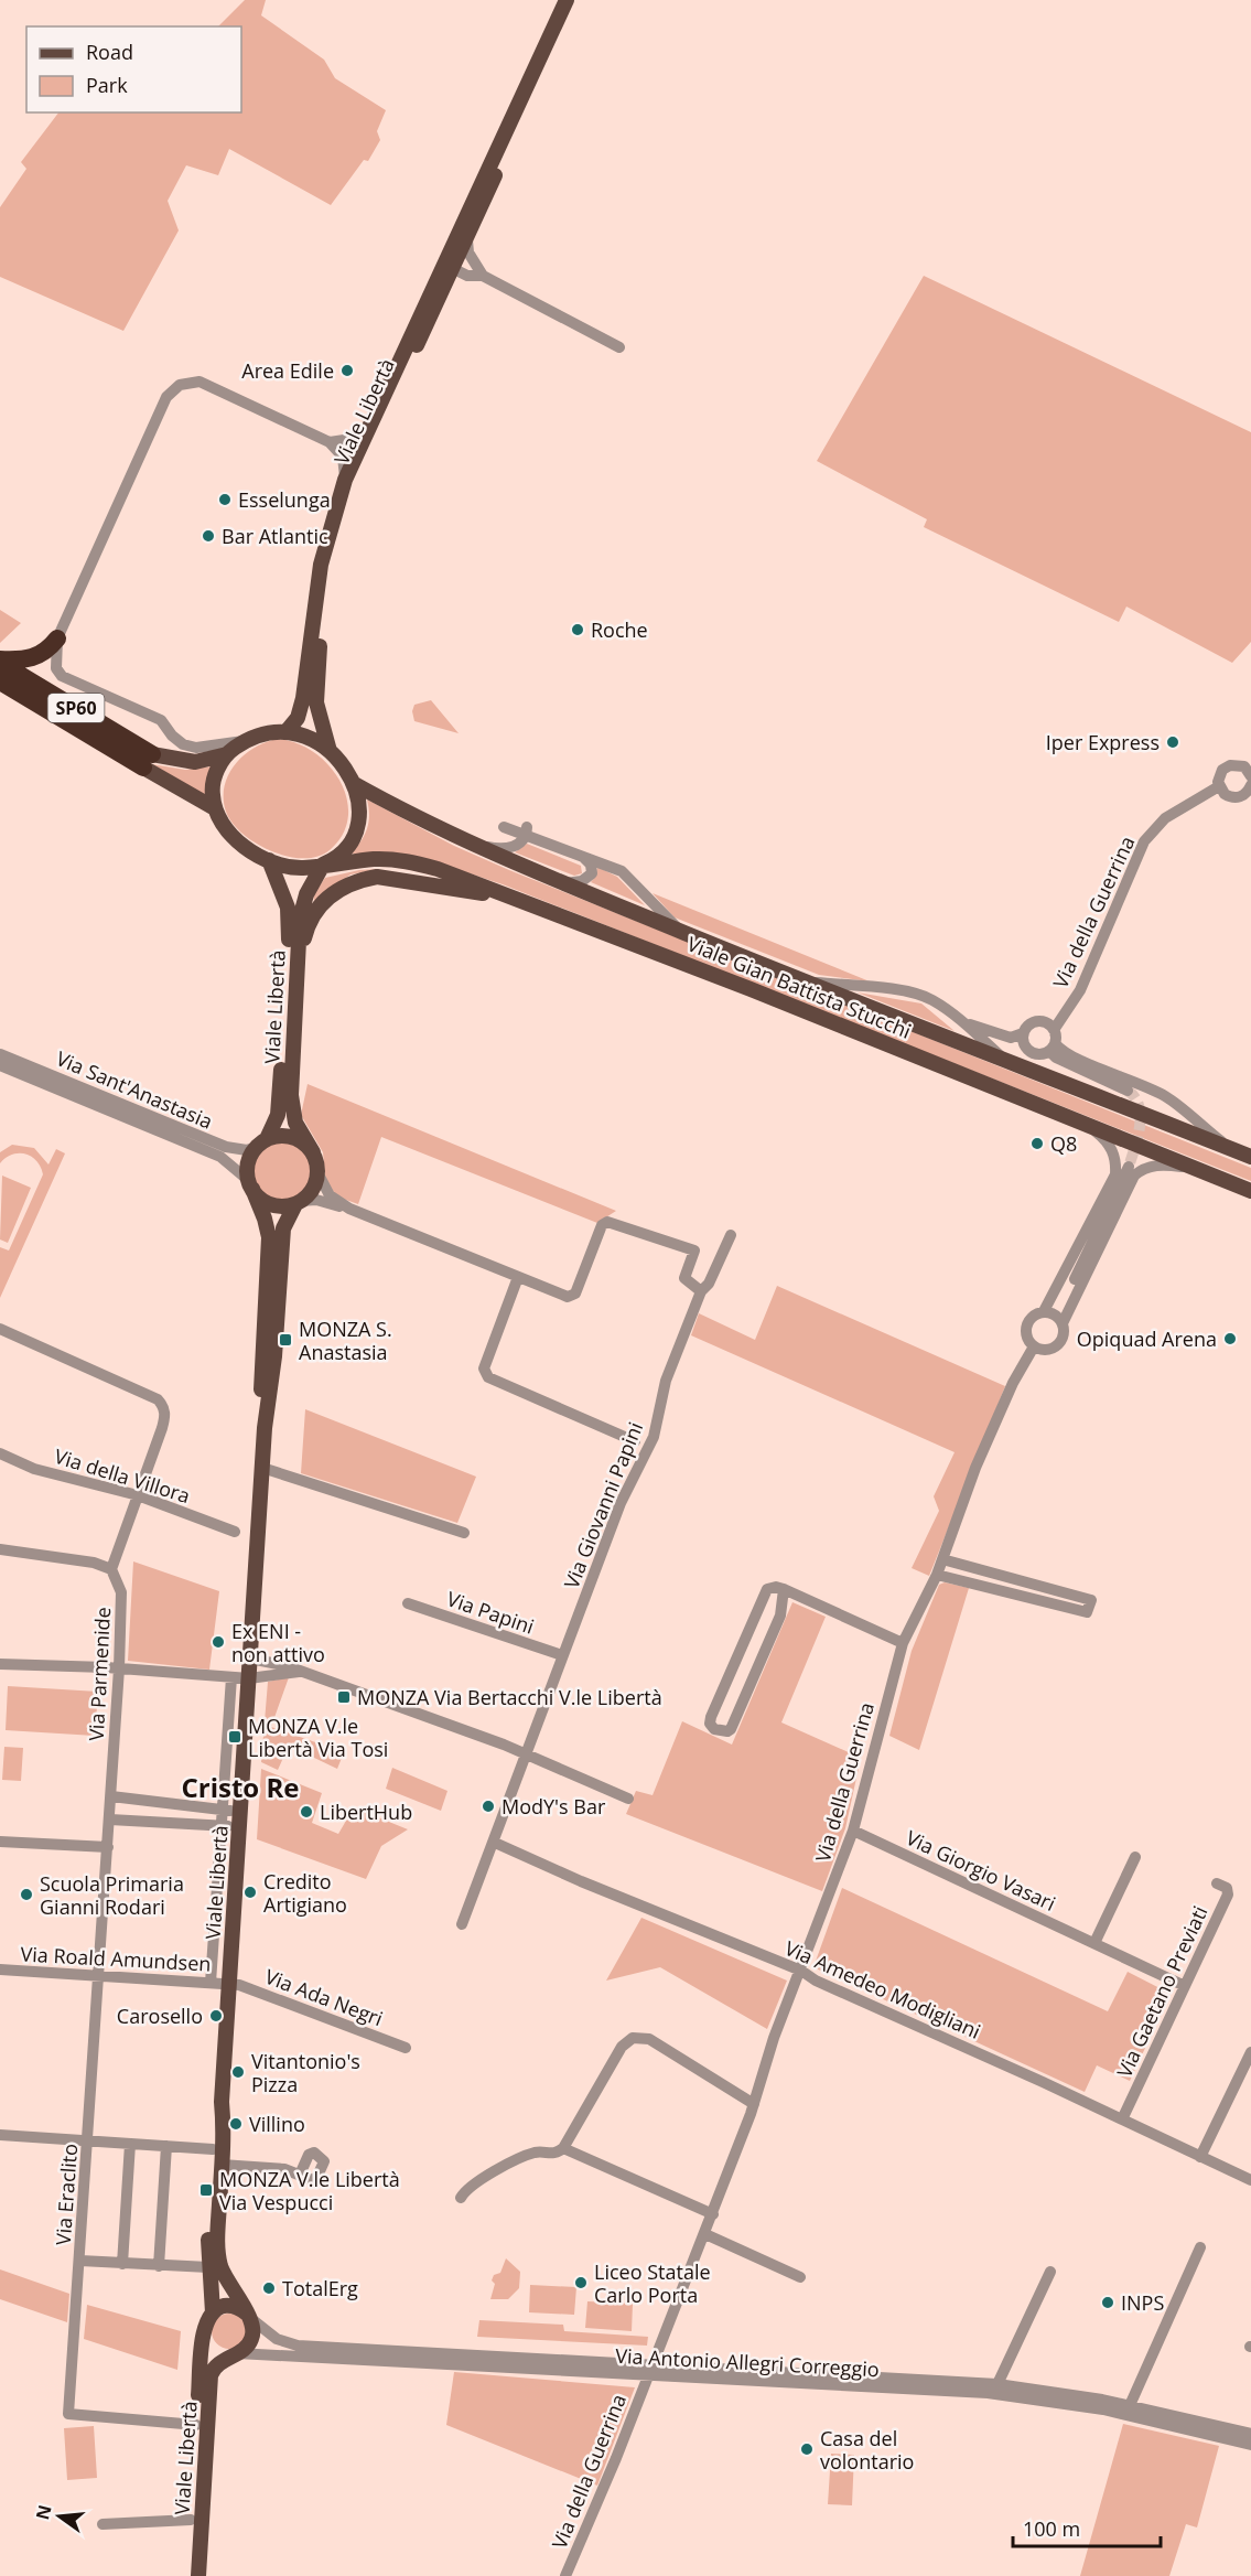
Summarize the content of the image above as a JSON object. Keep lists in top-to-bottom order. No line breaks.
{"streets":{"highway":["SP60","Viale Gian Battista Stucchi"],"main road":["Viale Libertà"],"street":["Via della Guerrina","Via Sant'Anastasia","Via della Villora","Via Giovanni Papini","Via Papini","Via Parmenide","Via Giorgio Vasari","Via Roald Amundsen","Via Amedeo Modigliani","Via Gaetano Previati","Via Ada Negri","Via Eraclito","Via Antonio Allegri Correggio"]},"crossings":[["Viale Libertà","Viale Gian Battista Stucchi"],["Viale Libertà","Via Sant'Anastasia"],["Viale Libertà","Via Roald Amundsen"],["Viale Libertà","Via Ada Negri"],["Viale Libertà","Via Eraclito"],["Viale Libertà","Via Antonio Allegri Correggio"],["Via della Guerrina","Via Giorgio Vasari"],["Via della Guerrina","Via Amedeo Modigliani"],["Via della Guerrina","Via Antonio Allegri Correggio"],["Via Giovanni Papini","Via Papini"],["Via Giovanni Papini","Via Amedeo Modigliani"],["Via Parmenide","Via Roald Amundsen"],["Via Parmenide","Via Eraclito"],["Via Giorgio Vasari","Via Gaetano Previati"],["Via Roald Amundsen","Via Ada Negri"],["Via Roald Amundsen","Via Eraclito"],["Via Amedeo Modigliani","Via Gaetano Previati"]],"districts":["Cristo Re"],"places":{"other":["Area Edile","Esselunga","Bar Atlantic","Roche","Iper Express","Q8","Opiquad Arena","Ex ENI - non attivo","ModY's Bar","LibertHub","Credito Artigiano","Scuola Primaria Gianni Rodari","Carosello","Vitantonio's Pizza","Villino","Liceo Statale Carlo Porta","TotalErg","INPS","Casa del volontario"],"transit":["MONZA S. Anastasia","MONZA Via Bertacchi V.le Libertà","MONZA V.le Libertà Via Tosi","MONZA V.le Libertà Via Vespucci"]},"legend":["Road","Park"],"scale_bar":"100 m","north":"left"}
